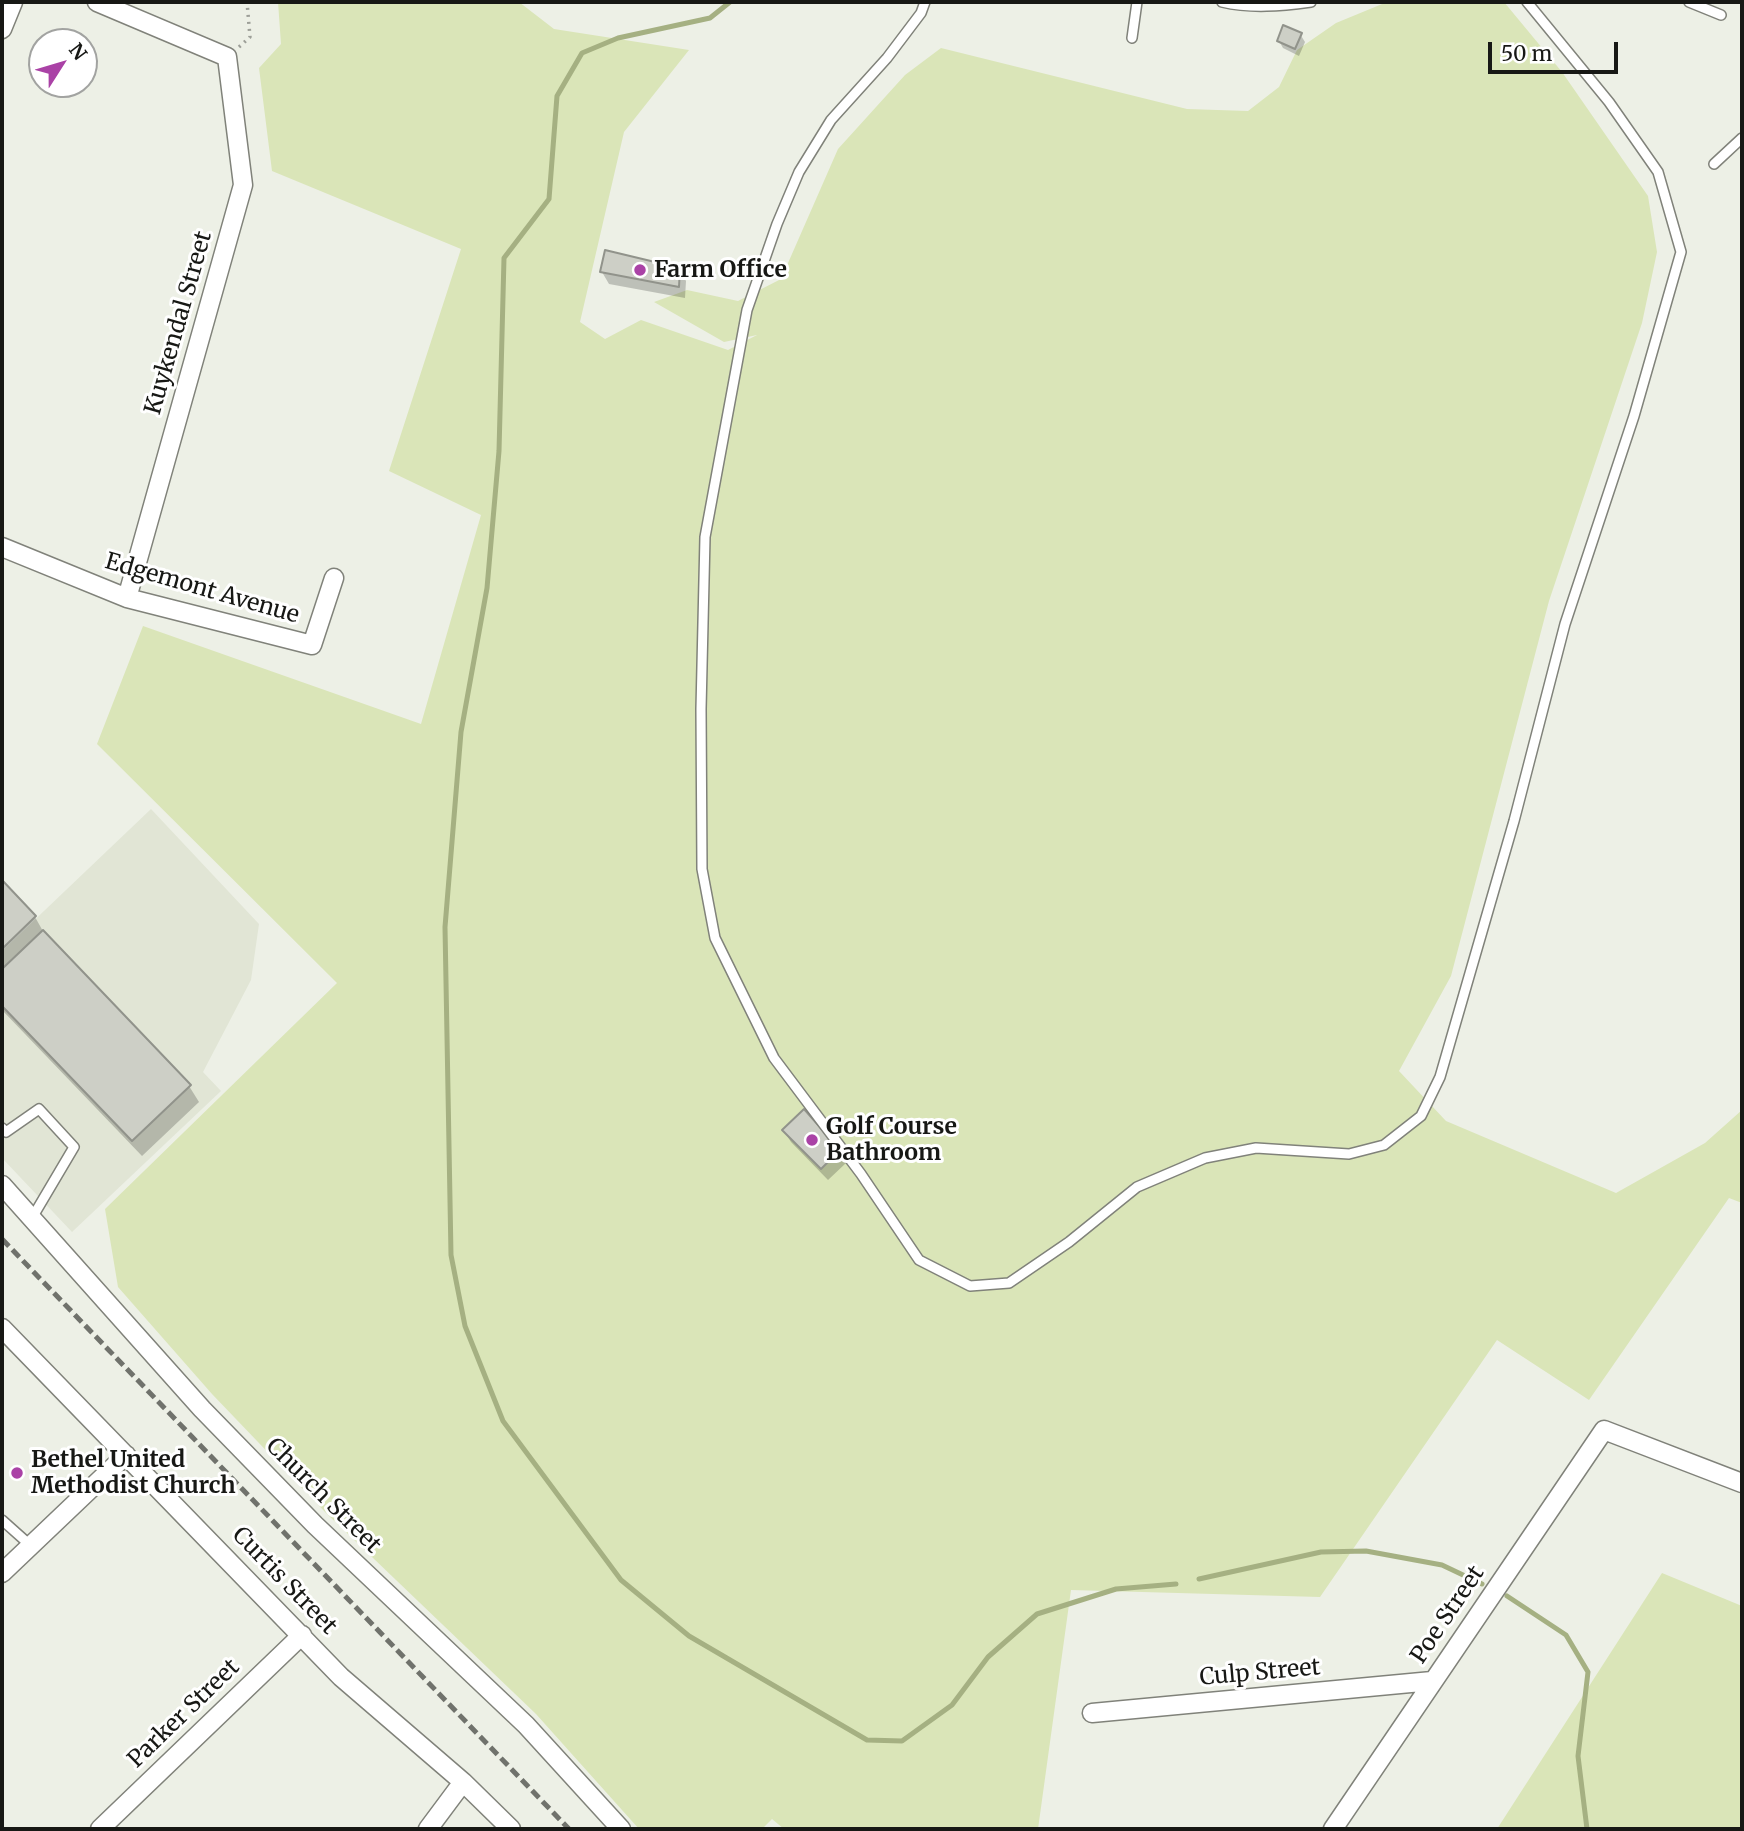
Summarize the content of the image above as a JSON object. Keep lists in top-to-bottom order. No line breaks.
{"streets":{"street":["Kuykendal Street","Edgemont Avenue","Church Street","Curtis Street","Poe Street","Culp Street","Parker Street"]},"crossings":[["Kuykendal Street","Edgemont Avenue"],["Curtis Street","Parker Street"],["Poe Street","Culp Street"]],"places":["Farm Office","Golf Course Bathroom","Bethel United Methodist Church"],"scale_bar":"50 m","north":"top right"}
